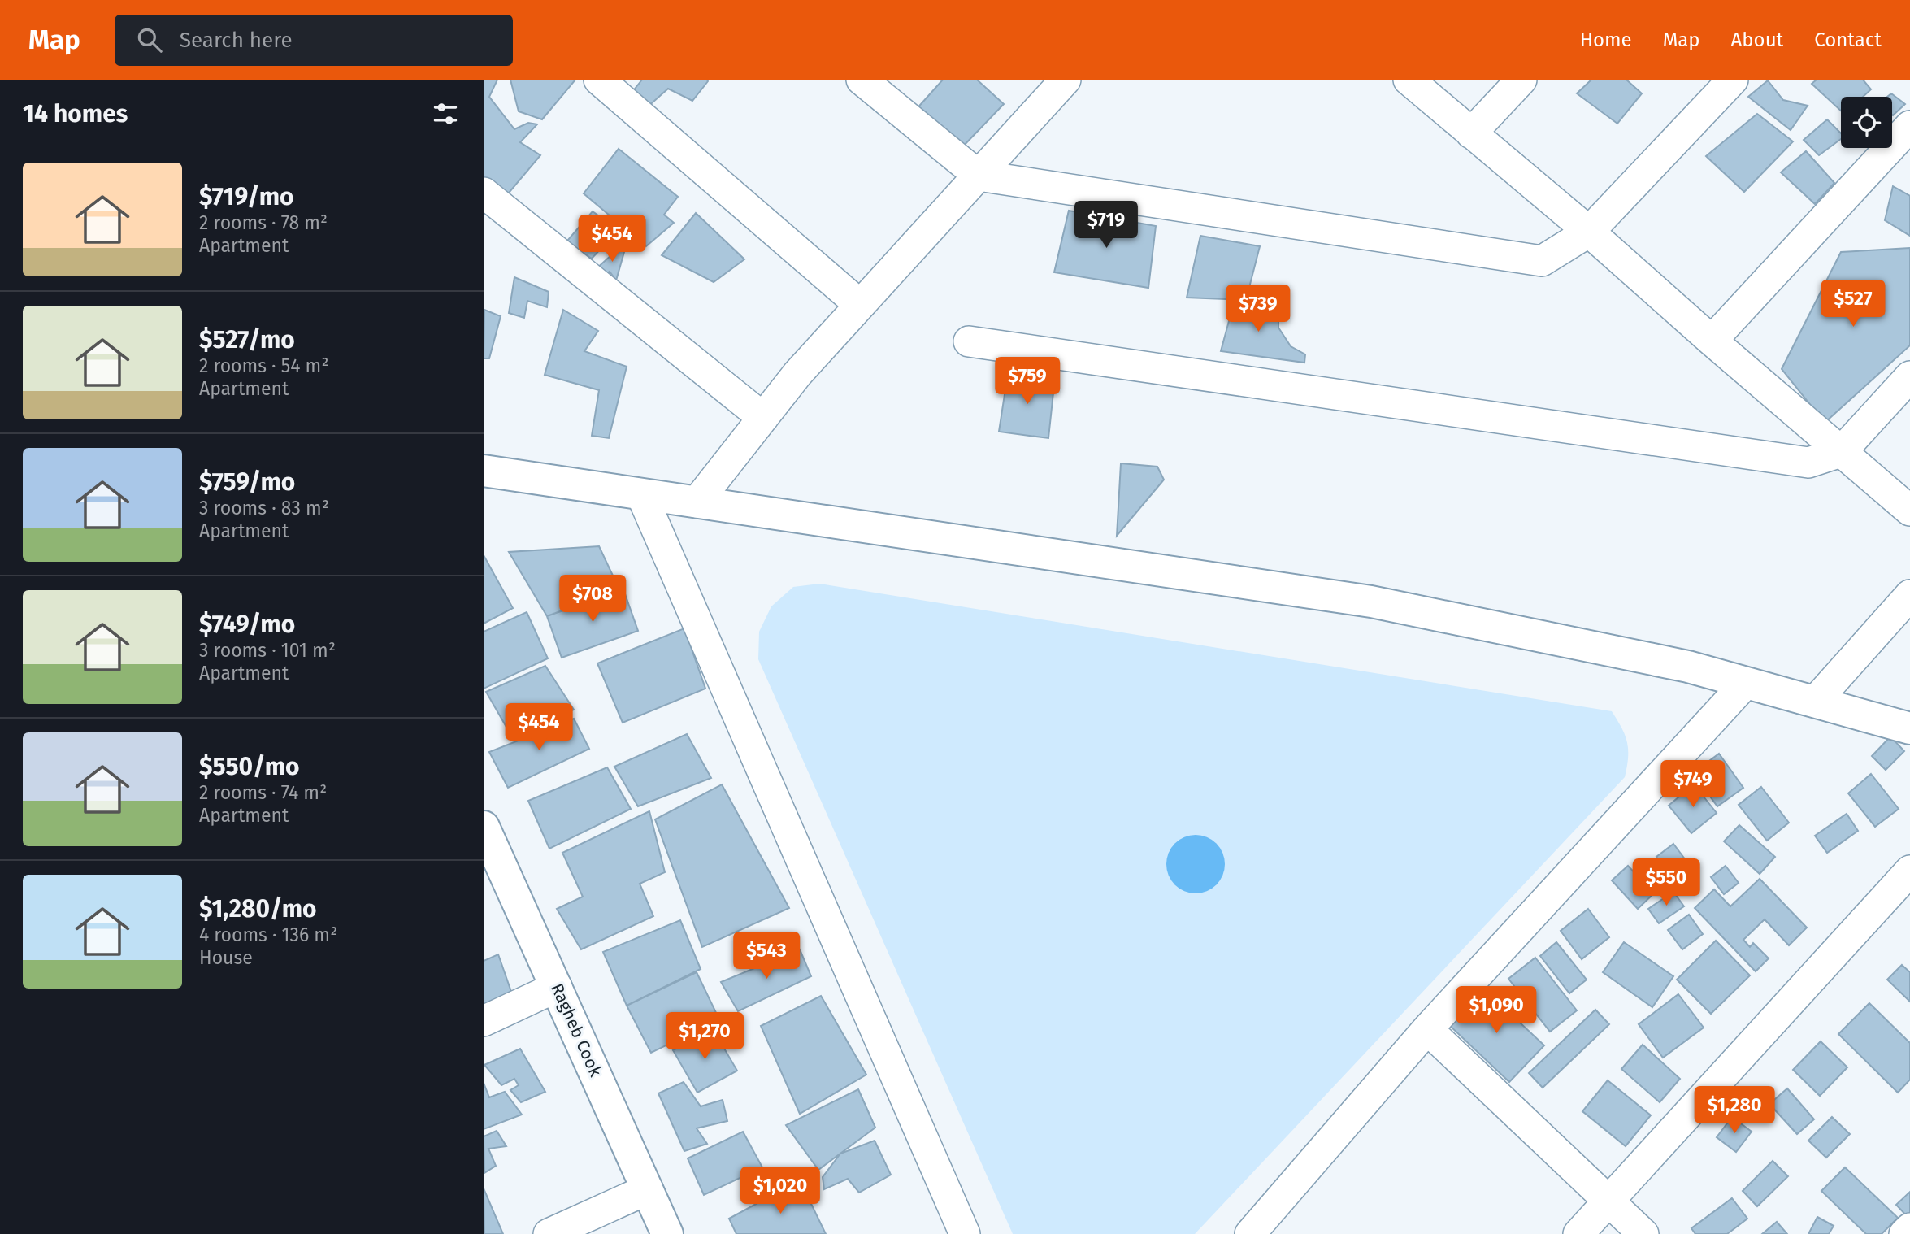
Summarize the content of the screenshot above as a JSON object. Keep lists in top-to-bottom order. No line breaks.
{"streets":{"main road":["Ragheb Cook"]},"page":{"header":"Map","search":"Search here","nav":["Home","Map","About","Contact"],"heading":"14 homes","list":[{"name":"$719/mo","note":"2 rooms · 78 m² · Apartment"},{"name":"$527/mo","note":"2 rooms · 54 m² · Apartment"},{"name":"$759/mo","note":"3 rooms · 83 m² · Apartment"},{"name":"$749/mo","note":"3 rooms · 101 m² · Apartment"},{"name":"$550/mo","note":"2 rooms · 74 m² · Apartment"},{"name":"$1,280/mo","note":"4 rooms · 136 m² · House"}],"price":["$719","$454","$527","$739","$759","$708","$454","$749","$550","$543","$1,090","$1,270","$1,280","$1,020"]}}
